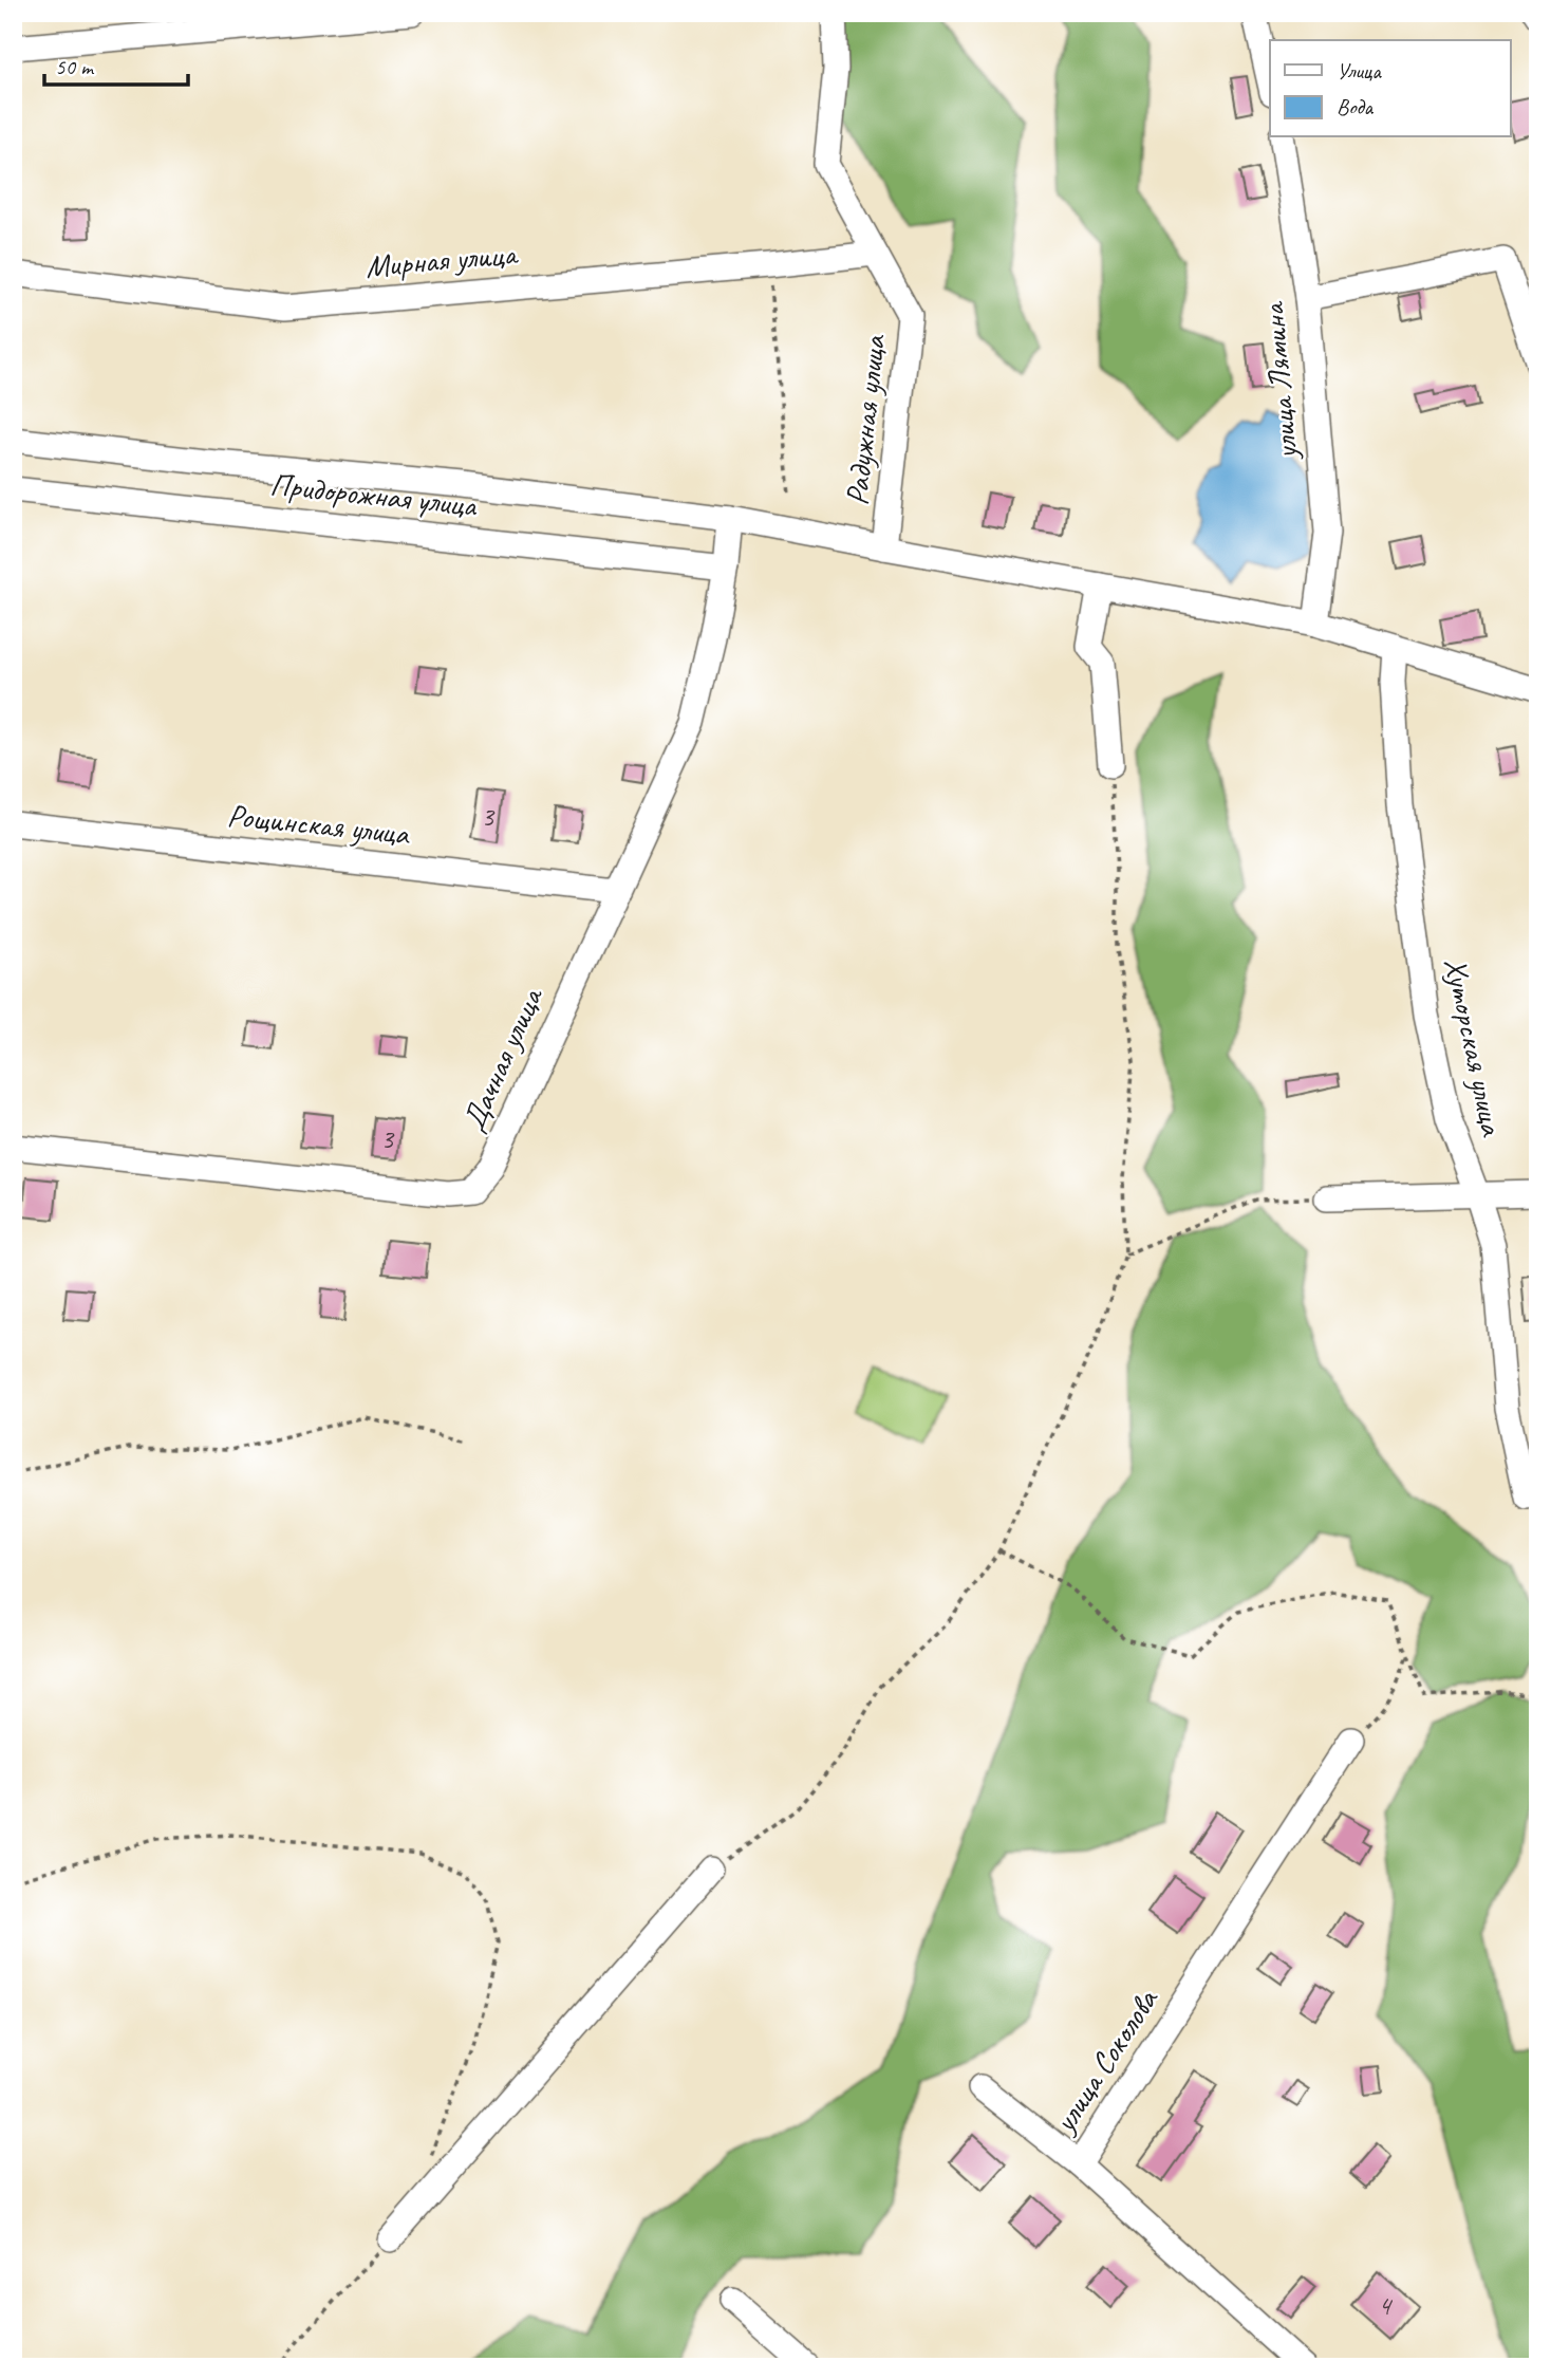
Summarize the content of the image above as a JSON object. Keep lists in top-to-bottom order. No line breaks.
{"streets":{"street":["Мирная улица","улица Лямина","Радужная улица","Придорожная улица","Рощинская улица","Хуторская улица","Дачная улица","улица Соколова"]},"crossings":[["Мирная улица","Радужная улица"],["Придорожная улица","Дачная улица"],["Рощинская улица","Дачная улица"]],"house_numbers":["3","3","4"],"legend":["Улица","Вода"],"scale_bar":"50 m"}
